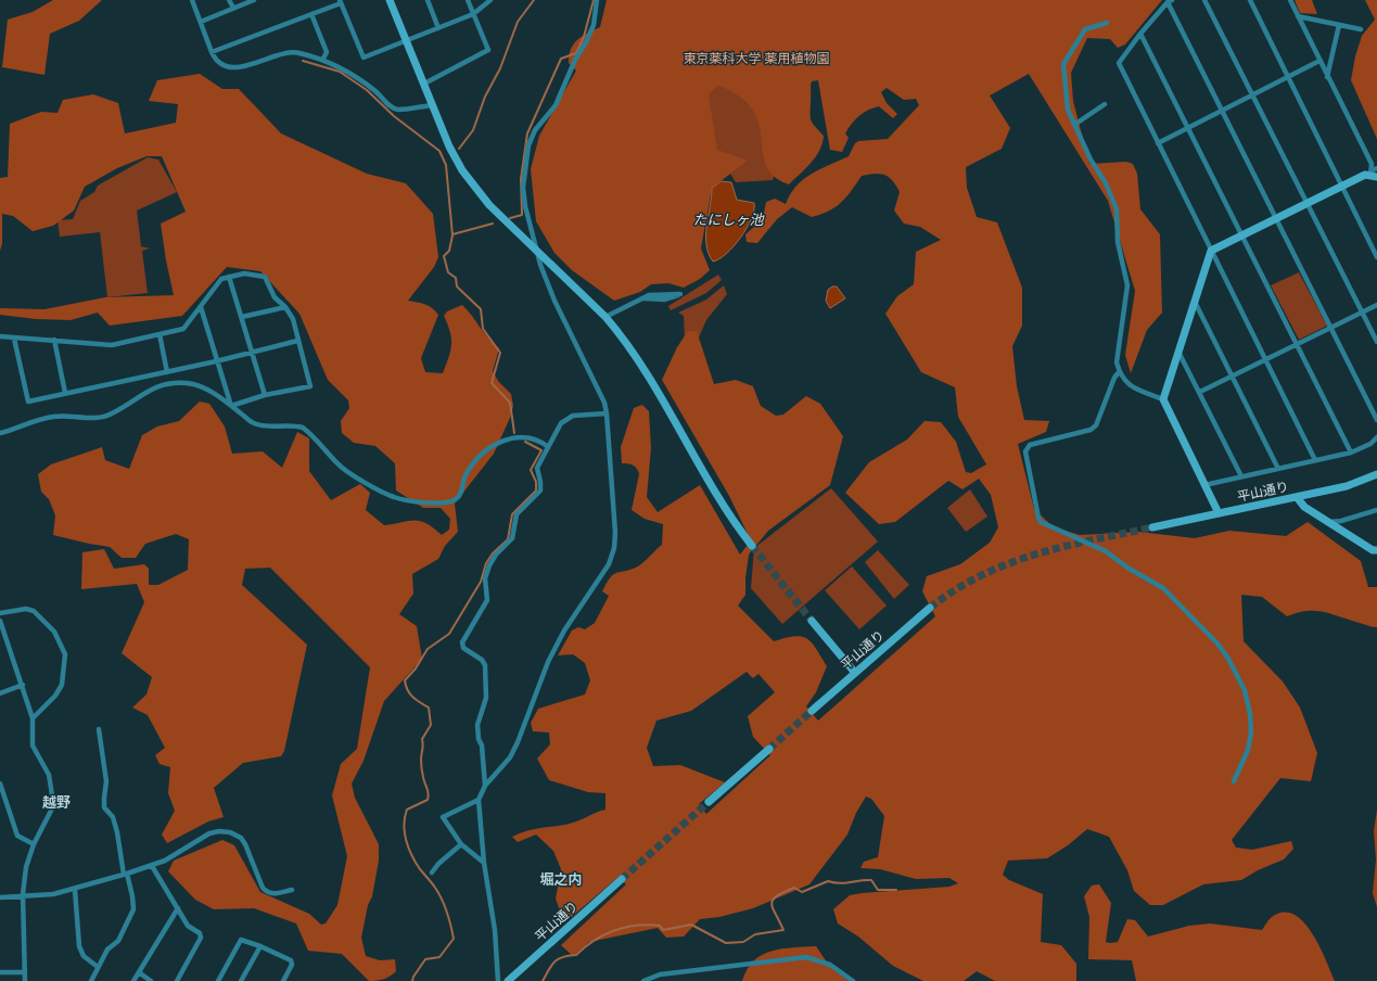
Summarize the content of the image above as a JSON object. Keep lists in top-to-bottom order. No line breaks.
{"streets":{"street":["平山通り"]},"districts":["越野","堀之内"],"water":["たにしヶ池"],"parks":["東京薬科大学 薬用植物園"]}
